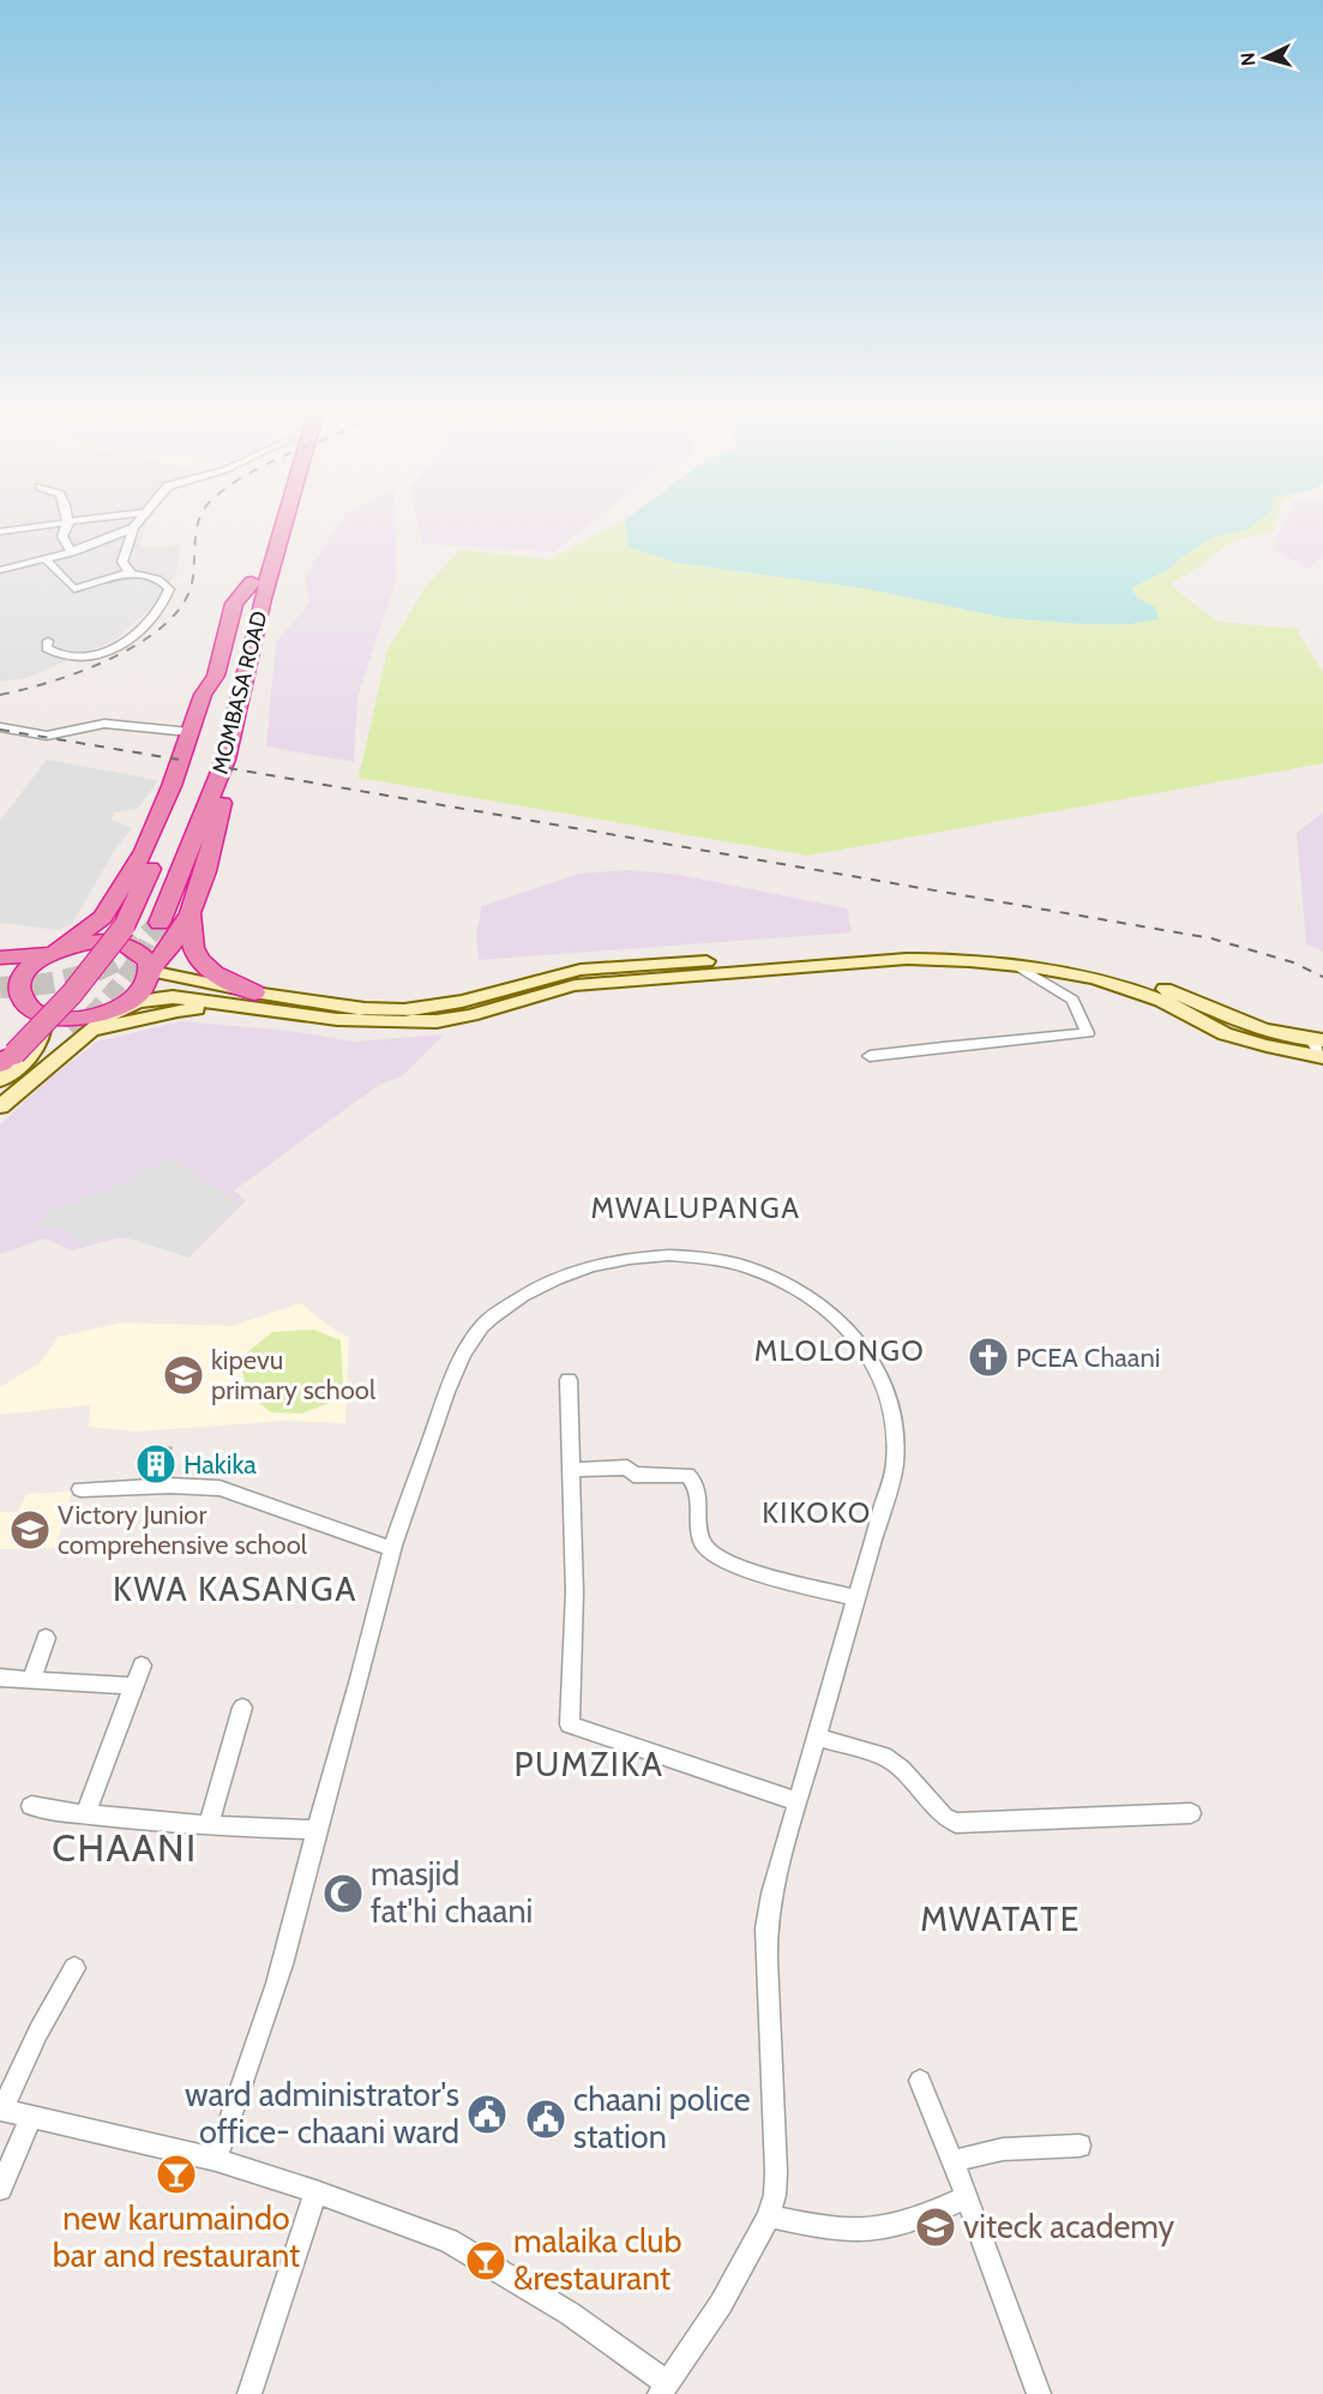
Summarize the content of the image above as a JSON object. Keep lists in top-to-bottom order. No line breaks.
{"streets":{"highway":["MOMBASA ROAD"]},"districts":["MWALUPANGA","MLOLONGO","KIKOKO","KWA KASANGA","PUMZIKA","CHAANI","MWATATE"],"places":{"church":["PCEA Chaani"],"school or university":["kipevu primary school","Victory Junior comprehensive school","viteck academy"],"building":["Hakika"],"mosque":["masjid fat'hi chaani"],"public building":["ward administrator's office- chaani ward","chaani police station"],"bar":["new karumaindo bar and restaurant","malaika club &restaurant"]},"north":"left"}
